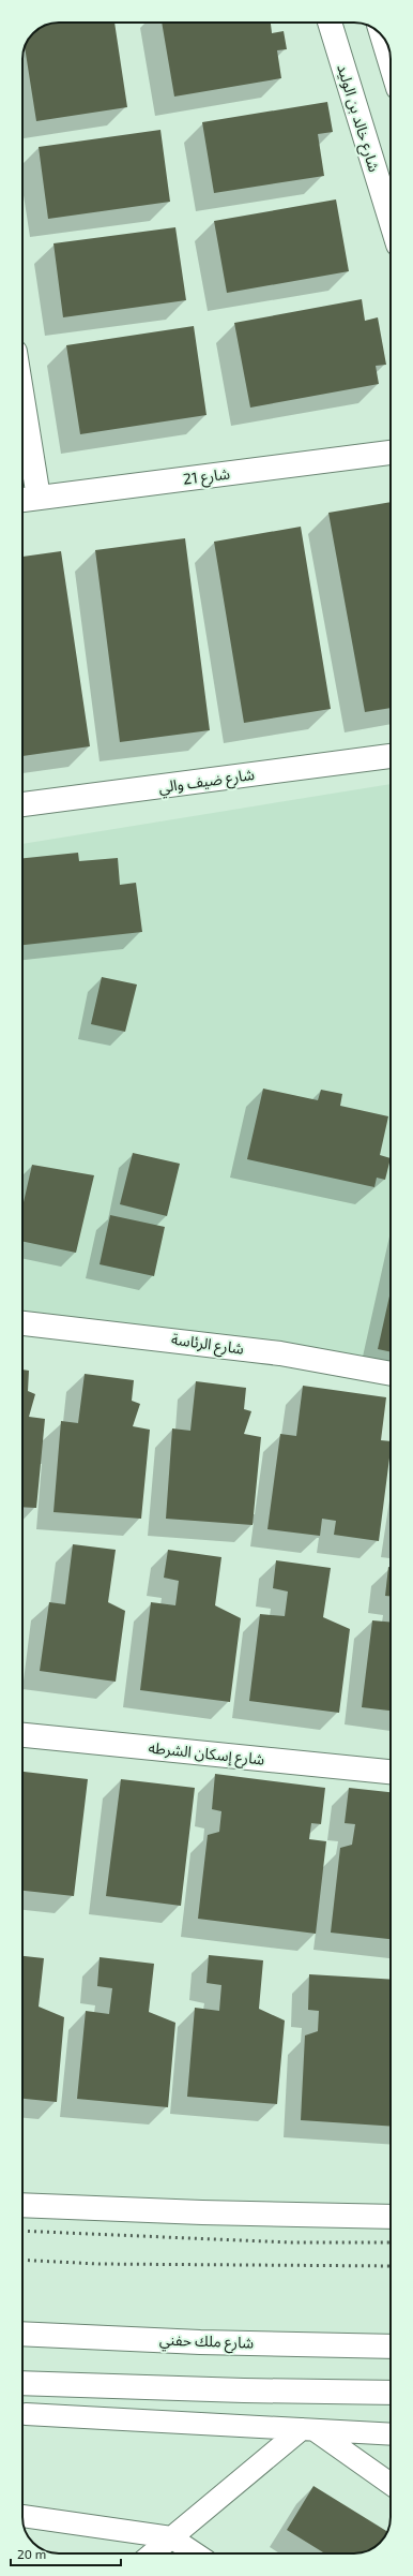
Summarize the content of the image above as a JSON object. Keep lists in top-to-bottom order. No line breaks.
{"streets":{"main road":["شارع خالد بن الوليد","شارع 21","شارع ضيف والي","شارع الرئاسة","شارع إسكان الشرطه","شارع ملك حفني"]},"scale_bar":"20 m"}
